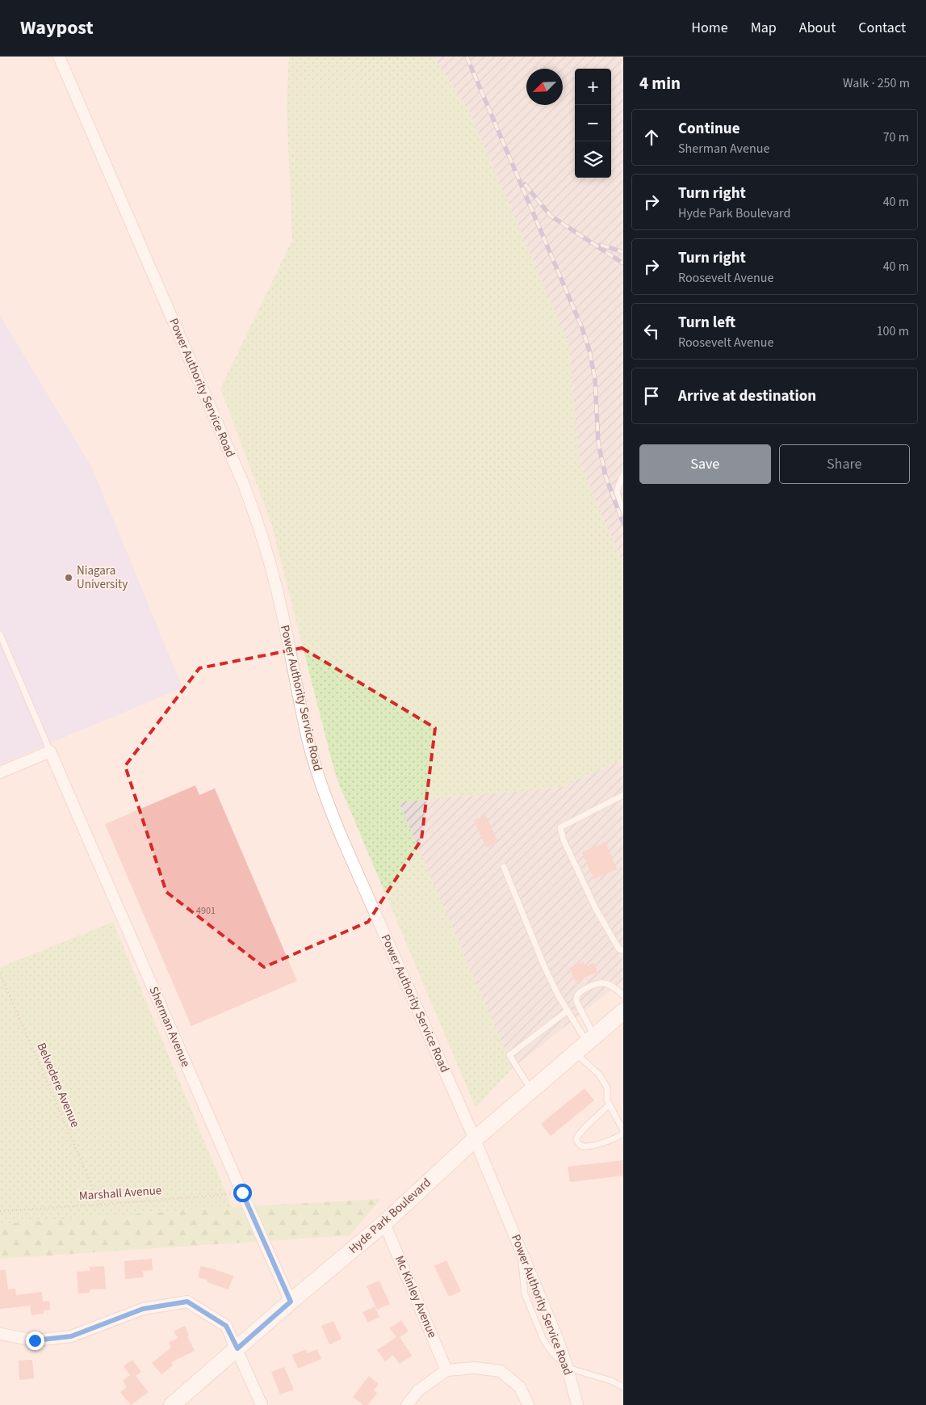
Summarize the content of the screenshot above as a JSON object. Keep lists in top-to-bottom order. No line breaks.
{"streets":{"main road":["Hyde Park Boulevard"],"street":["Power Authority Service Road","Sherman Avenue","Mc Kinley Avenue"],"path":["Belvedere Avenue","Marshall Avenue"]},"crossings":[["Power Authority Service Road","Hyde Park Boulevard"],["Sherman Avenue","Marshall Avenue"],["Sherman Avenue","Hyde Park Boulevard"],["Belvedere Avenue","Marshall Avenue"],["Hyde Park Boulevard","Mc Kinley Avenue"]],"places":["Niagara University"],"house_numbers":["4901"],"north":"bottom left","page":{"header":"Waypost","nav":["Home","Map","About","Contact"],"heading":["4 min","Walk · 250 m"],"map_buttons":["+","−"],"list":[["Continue","Sherman Avenue","70 m"],["Turn right","Hyde Park Boulevard","40 m"],["Turn right","Roosevelt Avenue","40 m"],["Turn left","Roosevelt Avenue","100 m"],"Arrive at destination"],"buttons":["Save","Share"]}}
